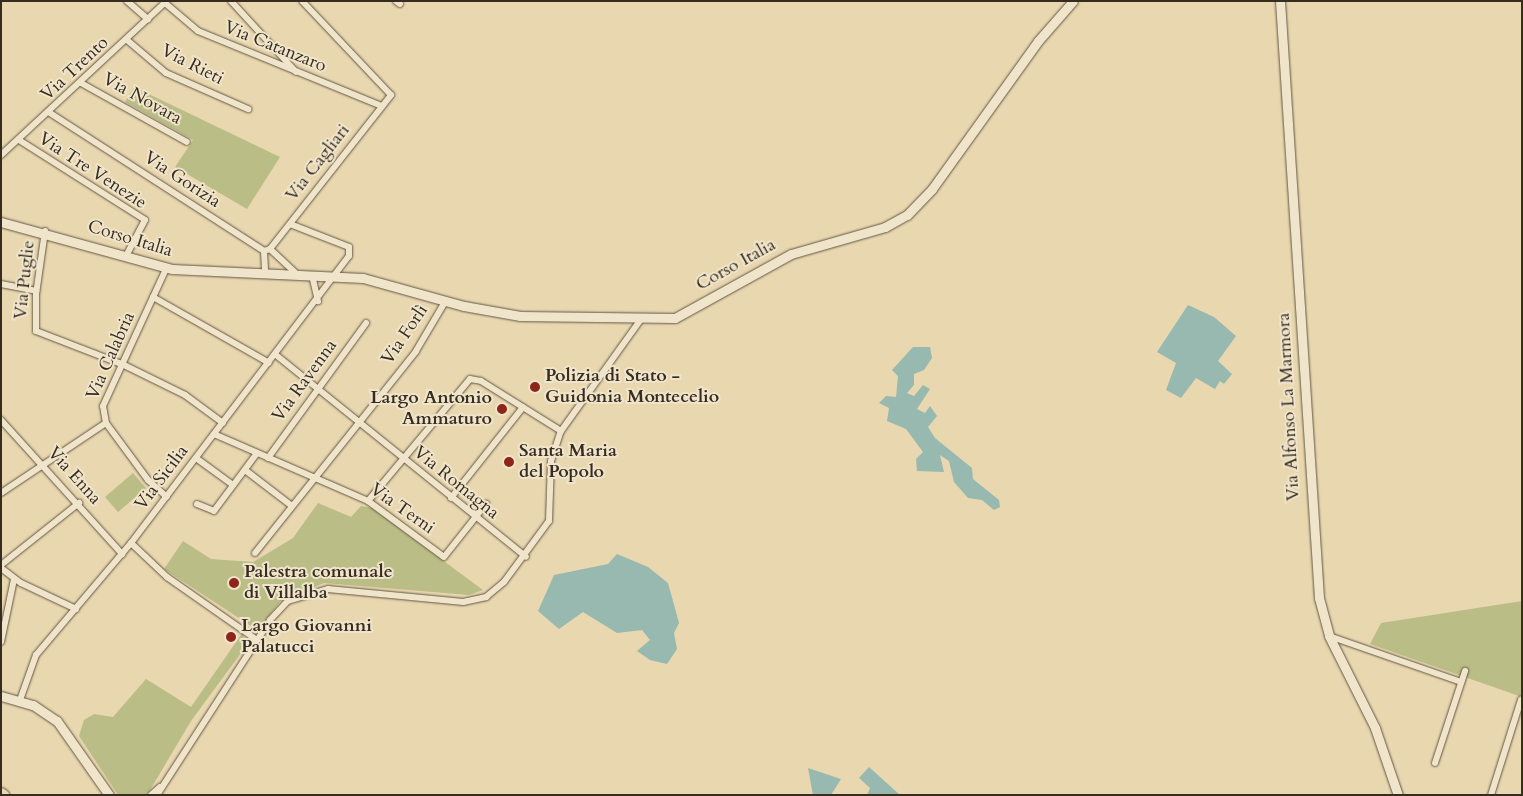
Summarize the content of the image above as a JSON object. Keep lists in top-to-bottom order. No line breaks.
{"streets":{"street":["Via Catanzaro","Via Rieti","Via Trento","Via Novara","Via Cagliari","Via Tre Venezie","Via Gorizia","Corso Italia","Via Puglie","Via Forlì","Via Calabria","Via Ravenna","Via Alfonso La Marmora","Via Enna","Via Sicilia","Via Romagna","Via Terni"]},"crossings":[["Via Catanzaro","Via Trento"],["Via Catanzaro","Via Cagliari"],["Via Rieti","Via Trento"],["Via Trento","Via Novara"],["Via Trento","Via Tre Venezie"],["Via Trento","Via Gorizia"],["Via Cagliari","Via Gorizia"],["Via Cagliari","Via Sicilia"],["Via Tre Venezie","Corso Italia"],["Via Gorizia","Corso Italia"],["Corso Italia","Via Puglie"],["Corso Italia","Via Forlì"],["Corso Italia","Via Calabria"],["Corso Italia","Via Sicilia"],["Via Puglie","Via Calabria"],["Via Forlì","Via Romagna"],["Via Forlì","Via Terni"],["Via Calabria","Via Enna"],["Via Ravenna","Via Romagna"],["Via Ravenna","Via Terni"],["Via Enna","Via Sicilia"],["Via Sicilia","Via Romagna"],["Via Sicilia","Via Terni"],["Via Romagna","Via Terni"]],"places":["Polizia di Stato - Guidonia Montecelio","Largo Antonio Ammaturo","Santa Maria del Popolo","Palestra comunale di Villalba","Largo Giovanni Palatucci"]}
